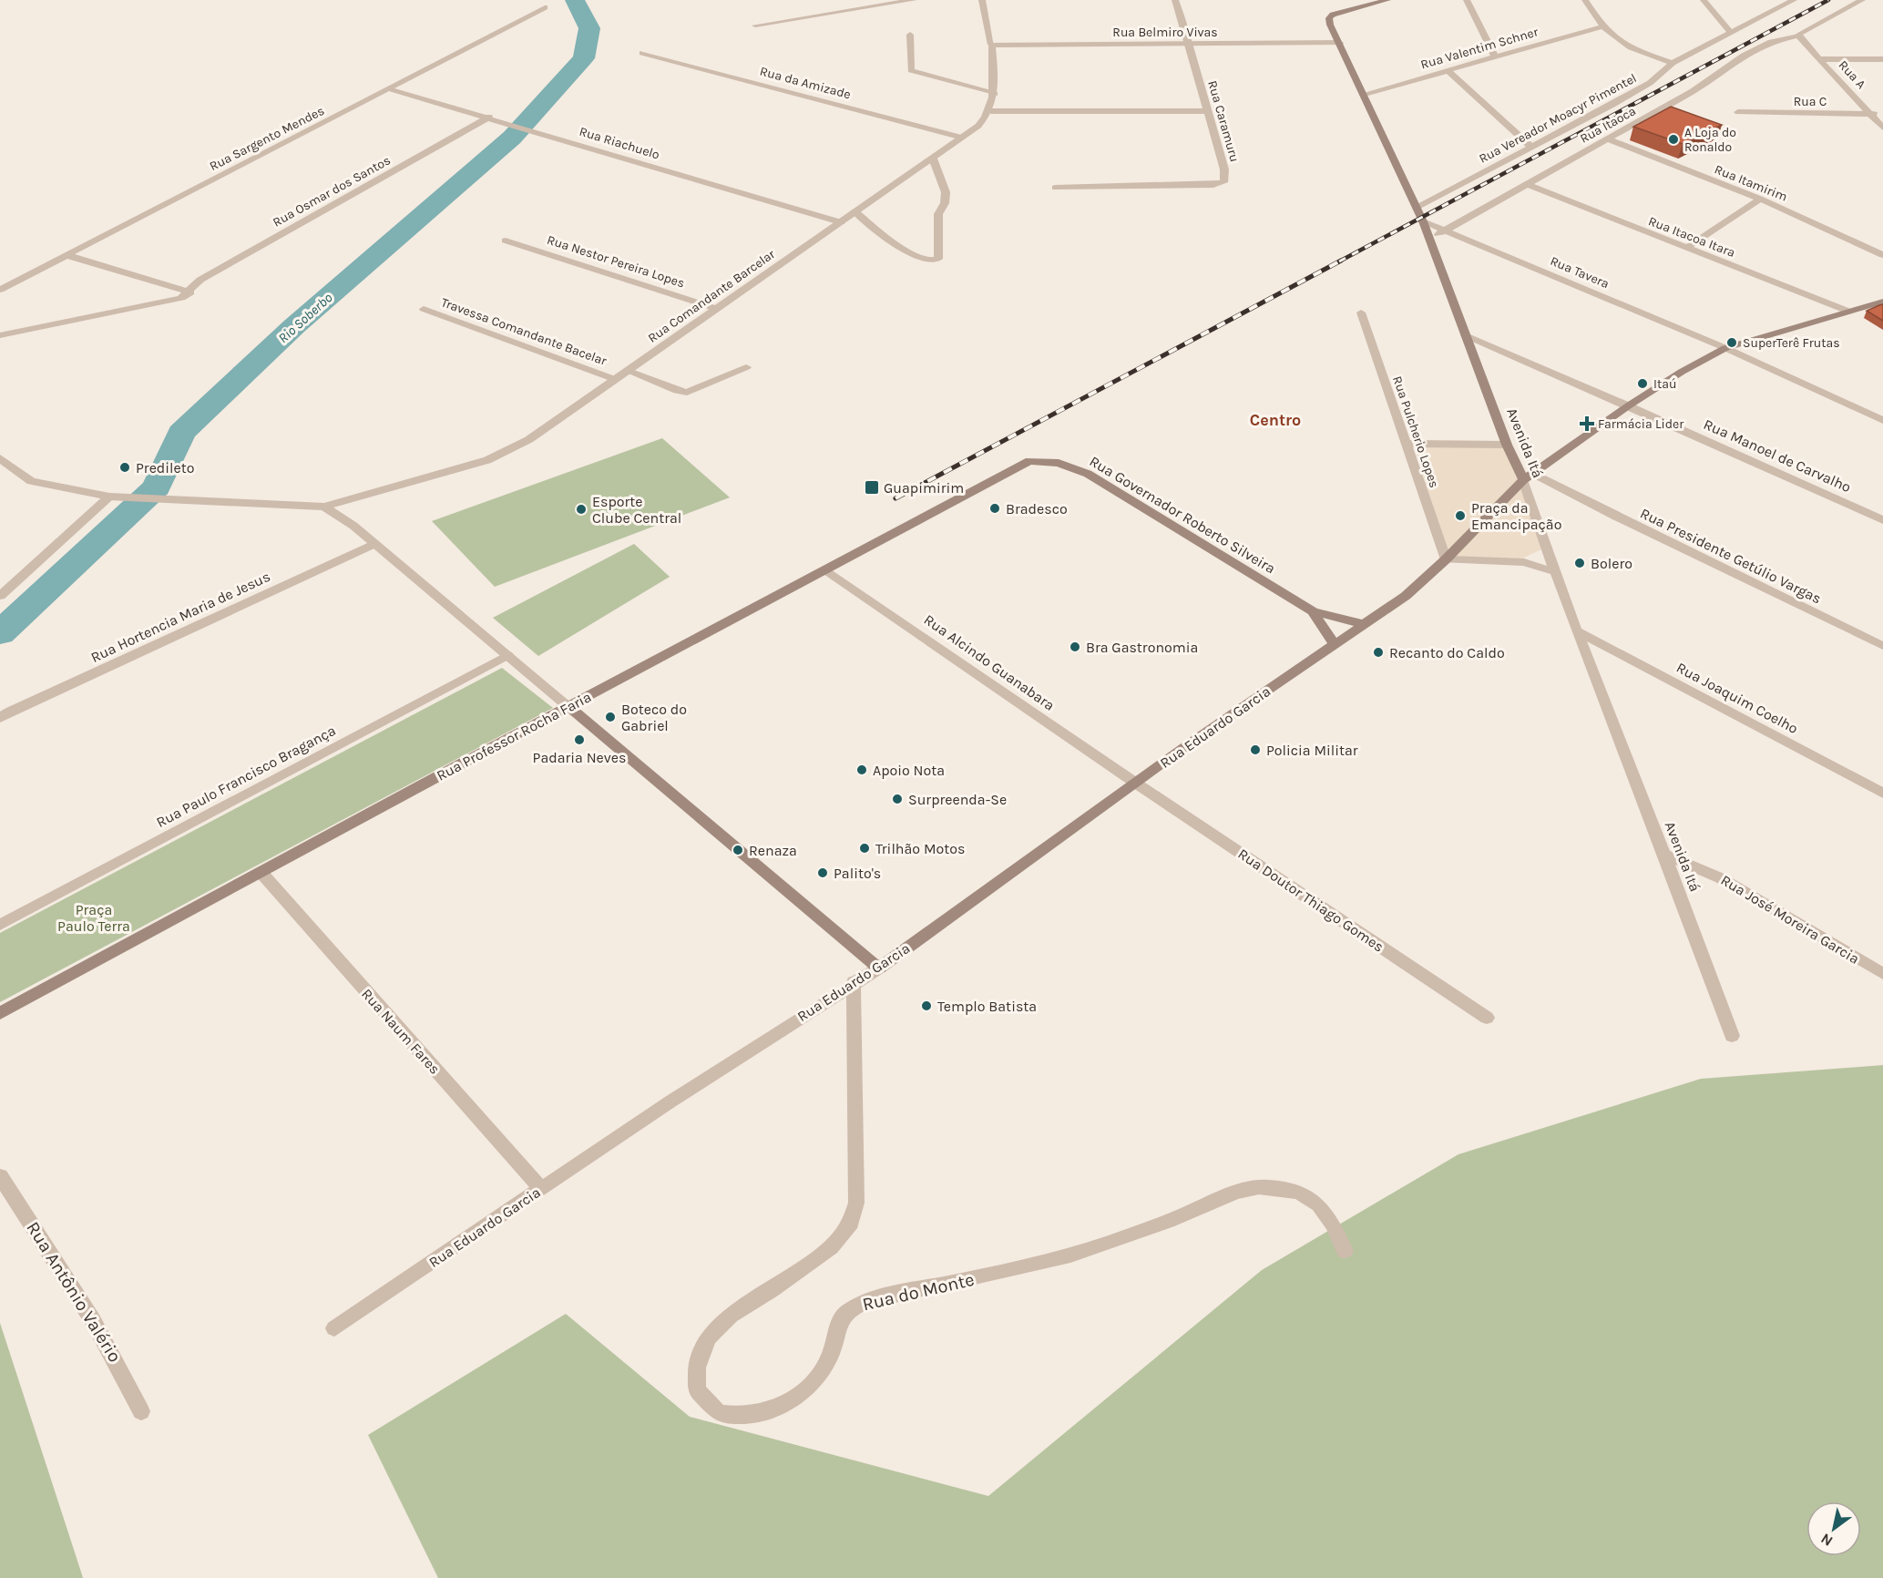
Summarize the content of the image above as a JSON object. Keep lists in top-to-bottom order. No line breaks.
{"streets":{"main road":["Avenida Itá","Rua Governador Roberto Silveira","Rua Eduardo Garcia","Rua Professor Rocha Faria"],"street":["Rua Belmiro Vivas","Rua Valentim Schner","Rua A","Rua da Amizade","Rua C","Rua Vereador Moacyr Pimentel","Rua Caramuru","Rua Itaoca","Rua Sargento Mendes","Rua Riachuelo","Rua Itamirim","Rua Osmar dos Santos","Rua Itacoa Itara","Rua Nestor Pereira Lopes","Rua Tavera","Rua Comandante Barcelar","Travessa Comandante Bacelar","Rua Pulcherio Lopes","Rua Manoel de Carvalho","Rua Presidente Getúlio Vargas","Rua Hortencia Maria de Jesus","Rua Alcindo Guanabara","Rua Joaquim Coelho","Rua Paulo Francisco Bragança","Rua Doutor Thiago Gomes","Rua José Moreira Garcia","Rua Naum Fares","Rua Antônio Valério","Rua do Monte"]},"crossings":[["Rua Belmiro Vivas","Rua Caramuru"],["Rua Belmiro Vivas","Avenida Itá"],["Rua Valentim Schner","Avenida Itá"],["Rua A","Rua C"],["Rua A","Rua Itaoca"],["Rua da Amizade","Rua Comandante Barcelar"],["Rua Vereador Moacyr Pimentel","Avenida Itá"],["Rua Itaoca","Rua Itamirim"],["Rua Itaoca","Rua Itacoa Itara"],["Rua Itaoca","Rua Tavera"],["Rua Itaoca","Avenida Itá"],["Rua Sargento Mendes","Rua Riachuelo"],["Rua Riachuelo","Rua Osmar dos Santos"],["Rua Riachuelo","Rua Comandante Barcelar"],["Rua Itacoa Itara","Rua Eduardo Garcia"],["Rua Nestor Pereira Lopes","Rua Comandante Barcelar"],["Rua Tavera","Avenida Itá"],["Rua Tavera","Rua Eduardo Garcia"],["Rua Comandante Barcelar","Travessa Comandante Bacelar"],["Rua Pulcherio Lopes","Rua Eduardo Garcia"],["Avenida Itá","Rua Manoel de Carvalho"],["Avenida Itá","Rua Presidente Getúlio Vargas"],["Avenida Itá","Rua Joaquim Coelho"],["Avenida Itá","Rua Eduardo Garcia"],["Avenida Itá","Rua José Moreira Garcia"],["Rua Manoel de Carvalho","Rua Eduardo Garcia"],["Rua Governador Roberto Silveira","Rua Eduardo Garcia"],["Rua Governador Roberto Silveira","Rua Professor Rocha Faria"],["Rua Presidente Getúlio Vargas","Rua Eduardo Garcia"],["Rua Alcindo Guanabara","Rua Eduardo Garcia"],["Rua Alcindo Guanabara","Rua Professor Rocha Faria"],["Rua Alcindo Guanabara","Rua Doutor Thiago Gomes"],["Rua Eduardo Garcia","Rua Doutor Thiago Gomes"],["Rua Eduardo Garcia","Rua Naum Fares"],["Rua Eduardo Garcia","Rua do Monte"],["Rua Professor Rocha Faria","Rua Naum Fares"]],"districts":["Centro"],"water":["Rio Soberbo"],"parks":["Praça Paulo Terra"],"places":{"other":["A Loja do Ronaldo","SuperTerê Frutas","Itaú","Predileto","Bradesco","Esporte Clube Central","Praça da Emancipação","Bolero","Bra Gastronomia","Recanto do Caldo","Boteco do Gabriel","Padaria Neves","Policia Militar","Apoio Nota","Surpreenda-Se","Trilhão Motos","Renaza","Palito's","Templo Batista"],"health":["Farmácia Lider"],"transit":["Guapimirim"]},"north":"bottom left"}
